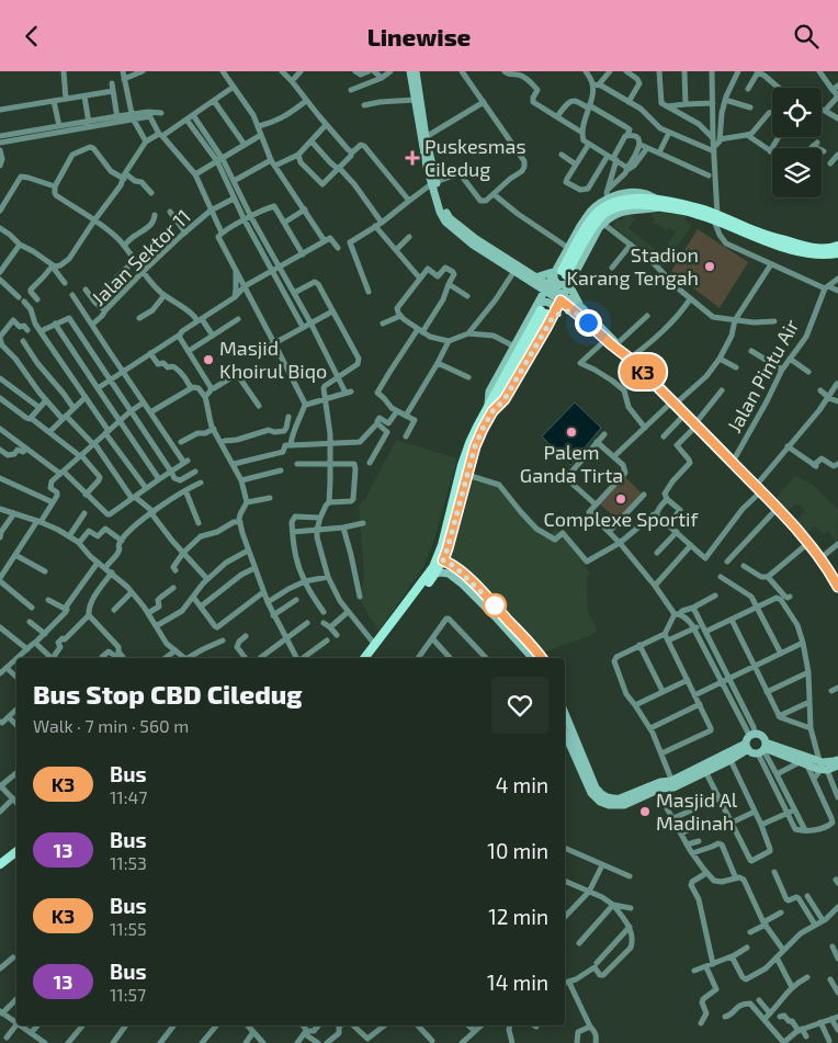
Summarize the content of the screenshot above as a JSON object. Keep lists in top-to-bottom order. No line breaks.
{"streets":{"street":["Jalan Sektor 11","Jalan Pintu Air"]},"places":{"health":["Puskesmas Ciledug"],"other":["Stadion Karang Tengah","Masjid Khoirul Biqo","Palem Ganda Tirta","Complexe Sportif","Masjid Al Madinah"]},"lines":["bus line K3"],"page":{"header":"Linewise","on_map":"K3","heading":["Bus Stop CBD Ciledug","Walk · 7 min · 560 m"],"list":[{"mark":"K3","name":"Bus","note":"11:47","value":"4 min"},{"mark":"13","name":"Bus","note":"11:53","value":"10 min"},{"mark":"K3","name":"Bus","note":"11:55","value":"12 min"},{"mark":"13","name":"Bus","note":"11:57","value":"14 min"}]}}
